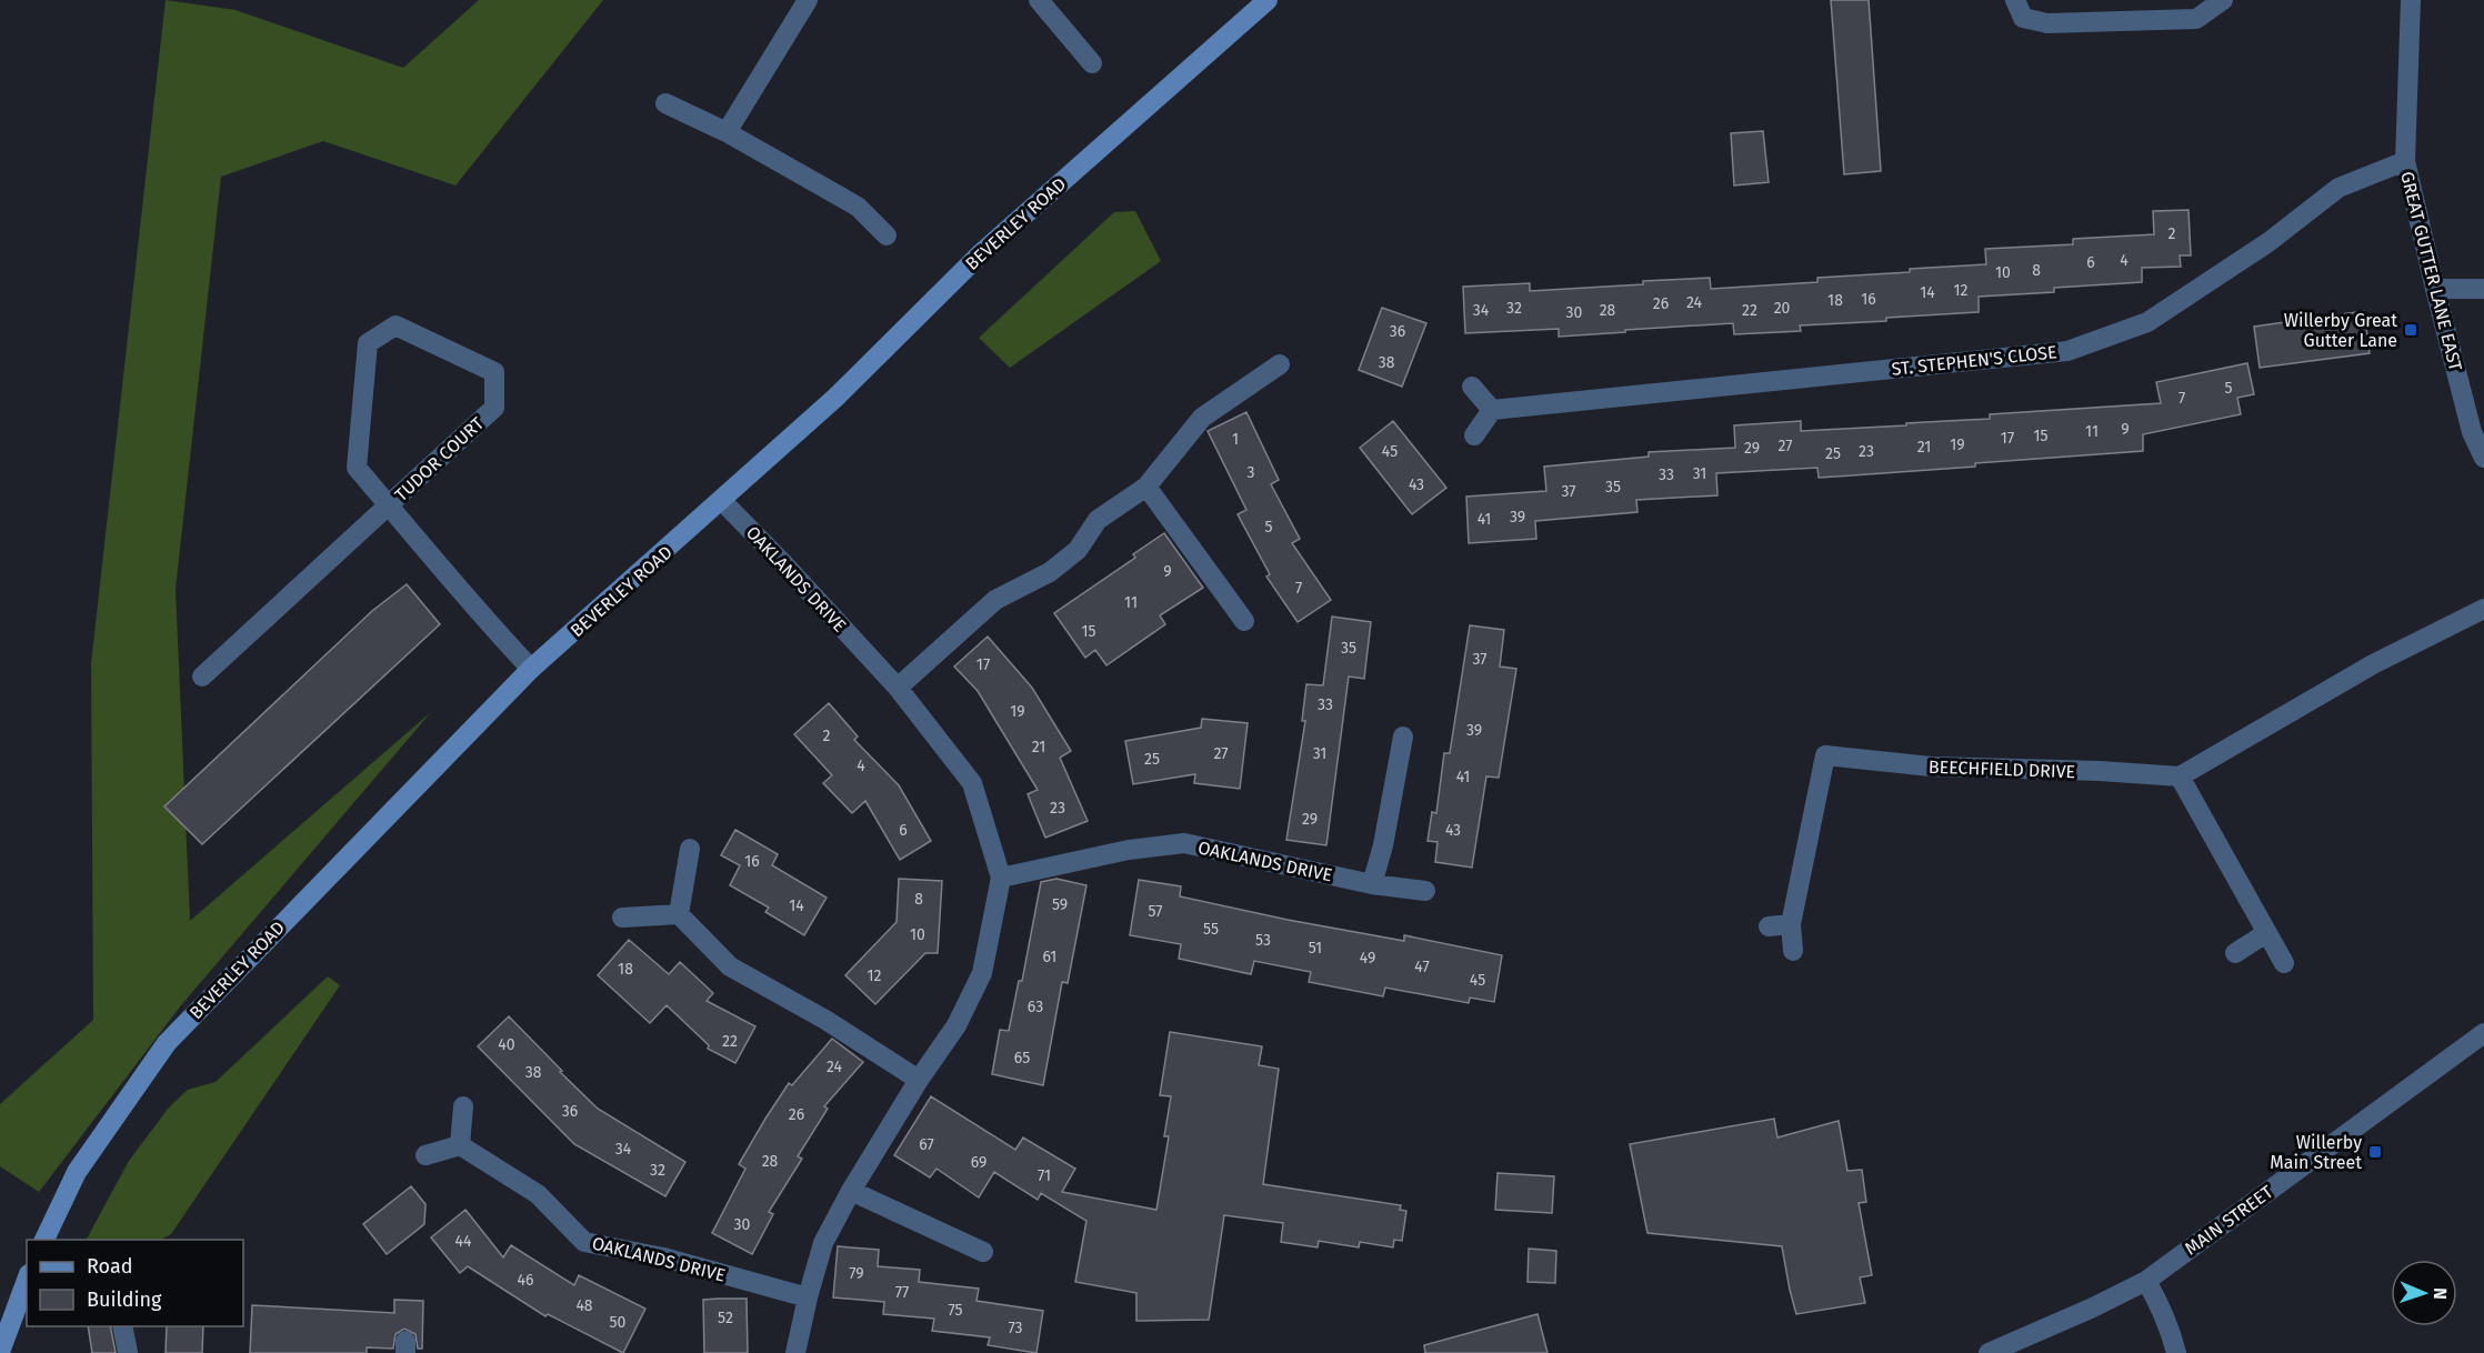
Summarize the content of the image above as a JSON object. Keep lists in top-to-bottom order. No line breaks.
{"streets":{"main road":["BEVERLEY ROAD"],"street":["GREAT GUTTER LANE EAST","ST. STEPHEN'S CLOSE","TUDOR COURT","OAKLANDS DRIVE","BEECHFIELD DRIVE","MAIN STREET"]},"crossings":[["BEVERLEY ROAD","TUDOR COURT"],["BEVERLEY ROAD","OAKLANDS DRIVE"],["GREAT GUTTER LANE EAST","ST. STEPHEN'S CLOSE"]],"places":{"transit":["Willerby Great Gutter Lane","Willerby Main Street"]},"house_numbers":["2","4","6","8","10","12","14","16","18","24","26","32","20","34","28","22","30","36","38","5","7","9","11","15","17","1","19","27","21","29","45","23","25","3","31","33","43","35","37","39","41","5","9","7","11","15","35","37","17","33","19","39","2","21","27","31","25","4","41","23","29","6","43","16","8","59","14","57","55","10","53","51","61","49","47","18","12","45","63","22","40","65","24","38","36","26","67","34","28","69","32","71","30","44","79","46","77","48","75","52","50","73"],"legend":["Road","Building"],"north":"right"}
